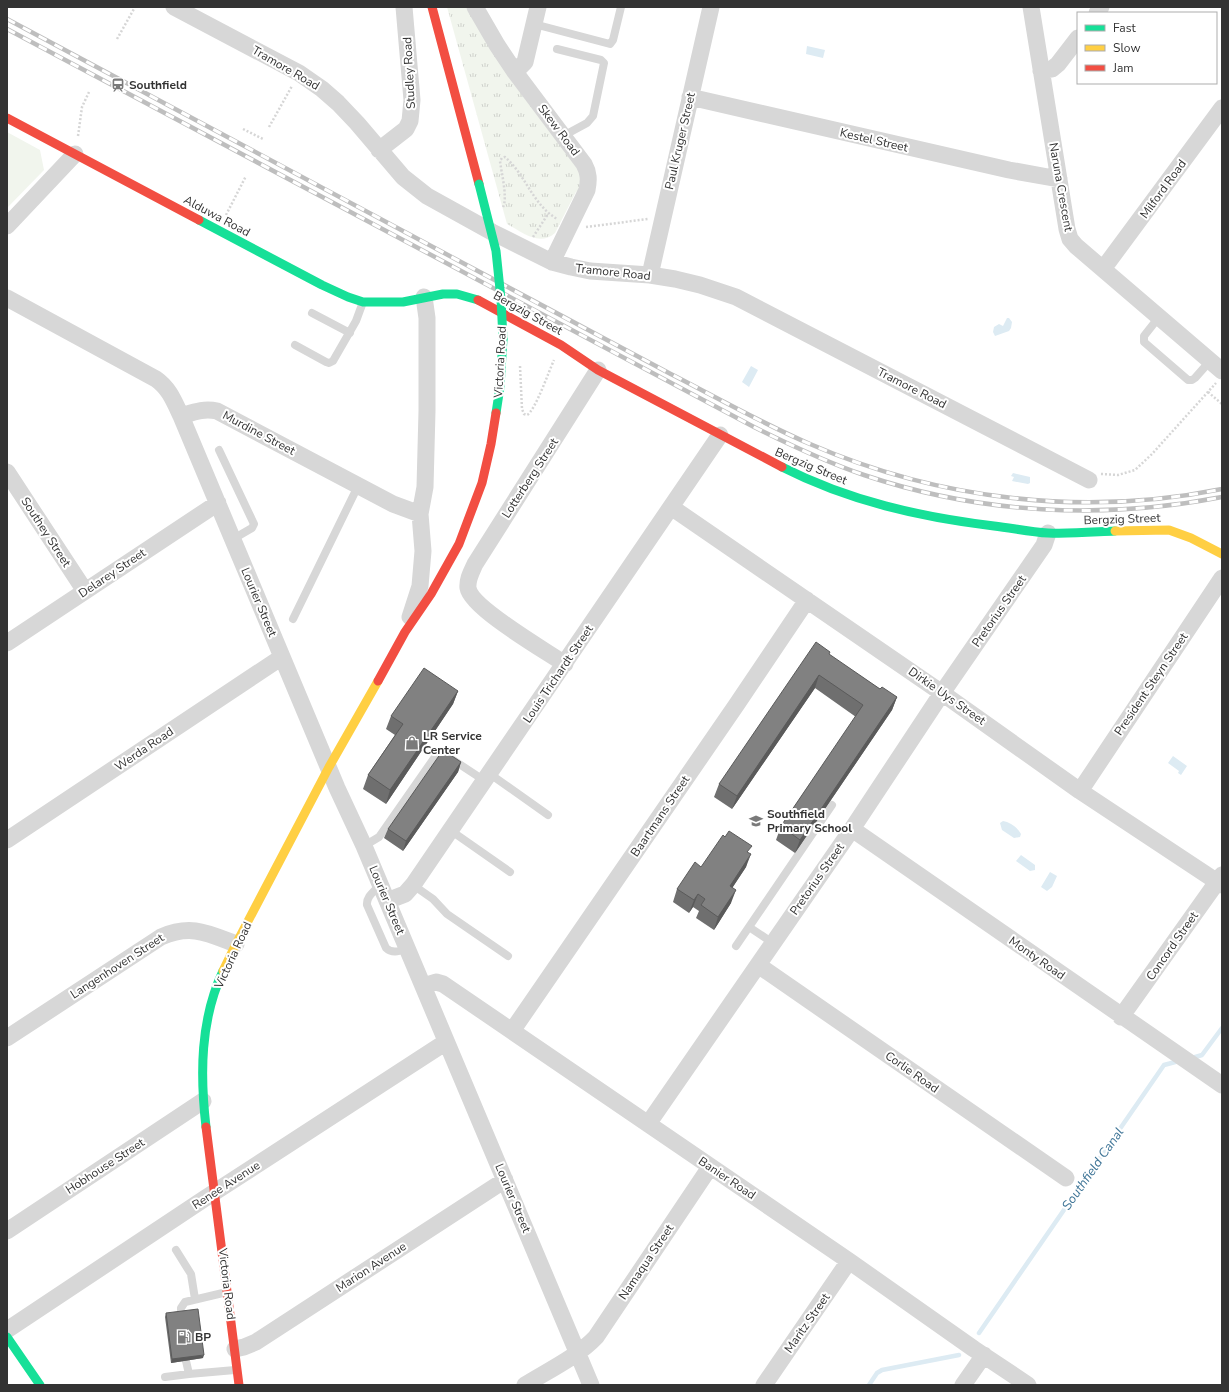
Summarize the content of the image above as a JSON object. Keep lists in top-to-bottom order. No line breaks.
{"streets":{"street":["Tramore Road","Studley Road","Skew Road","Kestel Street","Paul Kruger Street","Naruna Crescent","Milford Road","Alduwa Road","Bergzig Street","Victoria Road","Murdine Street","Lotterberg Street","Southey Street","Delarey Street","Lourier Street","Pretorius Street","Louis Trichardt Street","President Steyn Street","Dirkie Uys Street","Werda Road","Baartmans Street","Concord Street","Monty Road","Langenhoven Street","Corlie Road","Hobhouse Street","Banier Road","Renee Avenue","Namaqua Street","Marion Avenue","Maritz Street"]},"crossings":[["Tramore Road","Studley Road"],["Tramore Road","Skew Road"],["Tramore Road","Paul Kruger Street"],["Kestel Street","Paul Kruger Street"],["Kestel Street","Naruna Crescent"],["Naruna Crescent","Milford Road"],["Alduwa Road","Bergzig Street"],["Alduwa Road","Victoria Road"],["Bergzig Street","Victoria Road"],["Bergzig Street","Lotterberg Street"],["Bergzig Street","Pretorius Street"],["Bergzig Street","Louis Trichardt Street"],["Victoria Road","Murdine Street"],["Victoria Road","Lourier Street"],["Victoria Road","Langenhoven Street"],["Victoria Road","Hobhouse Street"],["Victoria Road","Renee Avenue"],["Victoria Road","Marion Avenue"],["Murdine Street","Lourier Street"],["Lotterberg Street","Louis Trichardt Street"],["Southey Street","Delarey Street"],["Delarey Street","Lourier Street"],["Lourier Street","Louis Trichardt Street"],["Lourier Street","Werda Road"],["Lourier Street","Banier Road"],["Lourier Street","Renee Avenue"],["Lourier Street","Namaqua Street"],["Lourier Street","Marion Avenue"],["Pretorius Street","Dirkie Uys Street"],["Pretorius Street","Monty Road"],["Pretorius Street","Corlie Road"],["Pretorius Street","Banier Road"],["Louis Trichardt Street","Dirkie Uys Street"],["President Steyn Street","Dirkie Uys Street"],["Dirkie Uys Street","Baartmans Street"],["Dirkie Uys Street","Concord Street"],["Baartmans Street","Banier Road"],["Concord Street","Monty Road"],["Banier Road","Namaqua Street"],["Banier Road","Maritz Street"]],"water":["Southfield Canal"],"places":{"station":["Southfield"],"shop":["LR Service Center"],"school or university":["Southfield Primary School"],"fuel station":["BP"]},"legend":["Fast","Slow","Jam"]}
